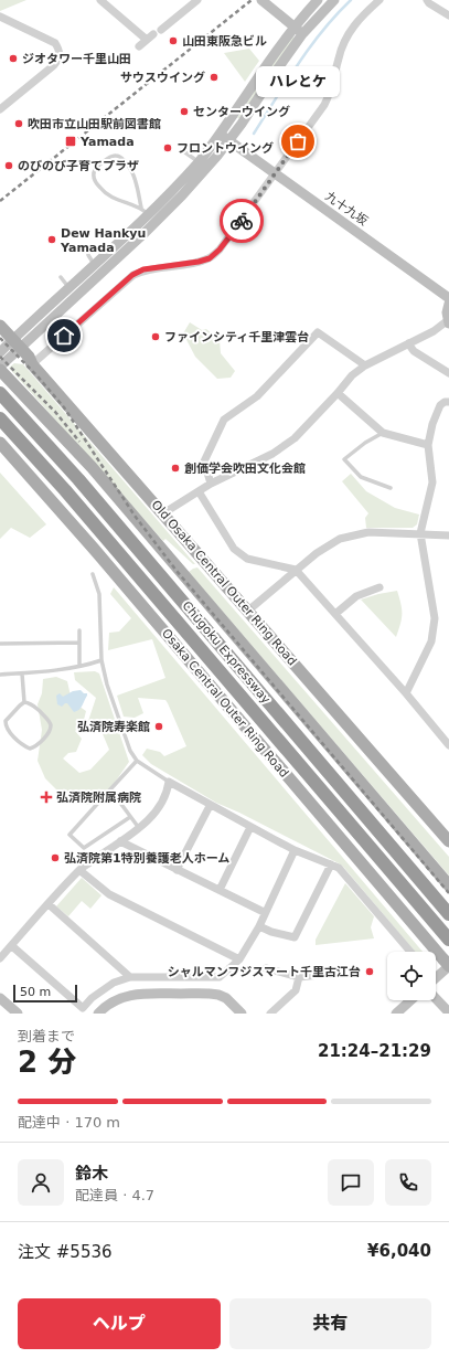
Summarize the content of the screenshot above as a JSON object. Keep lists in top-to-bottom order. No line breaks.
{"streets":{"highway":["Chūgoku Expressway"],"main road":["九十九坂","Old Osaka Central Outer Ring Road","Osaka Central Outer Ring Road"]},"places":{"other":["山田東阪急ビル","ジオタワー千里山田","サウスウイング","センターウイング","吹田市立山田駅前図書館","ハレとケ","フロントウイング","のびのび子育てプラザ","Dew Hankyu Yamada","ファインシティ千里津雲台","創価学会吹田文化会館","弘済院寿楽館","弘済院第1特別養護老人ホーム","シャルマンフジスマート千里古江台"],"transit":["Yamada"],"health":["弘済院附属病院"]},"scale_bar":"50 m","page":{"bubble":"ハレとケ","scale":"50 m","heading":["2 分","到着まで","21:24–21:29"],"panel":["鈴木","配達員 · 4.7","注文 #5536","¥6,040"],"bar":"配達中 · 170 m","buttons":["ヘルプ","共有"]}}
